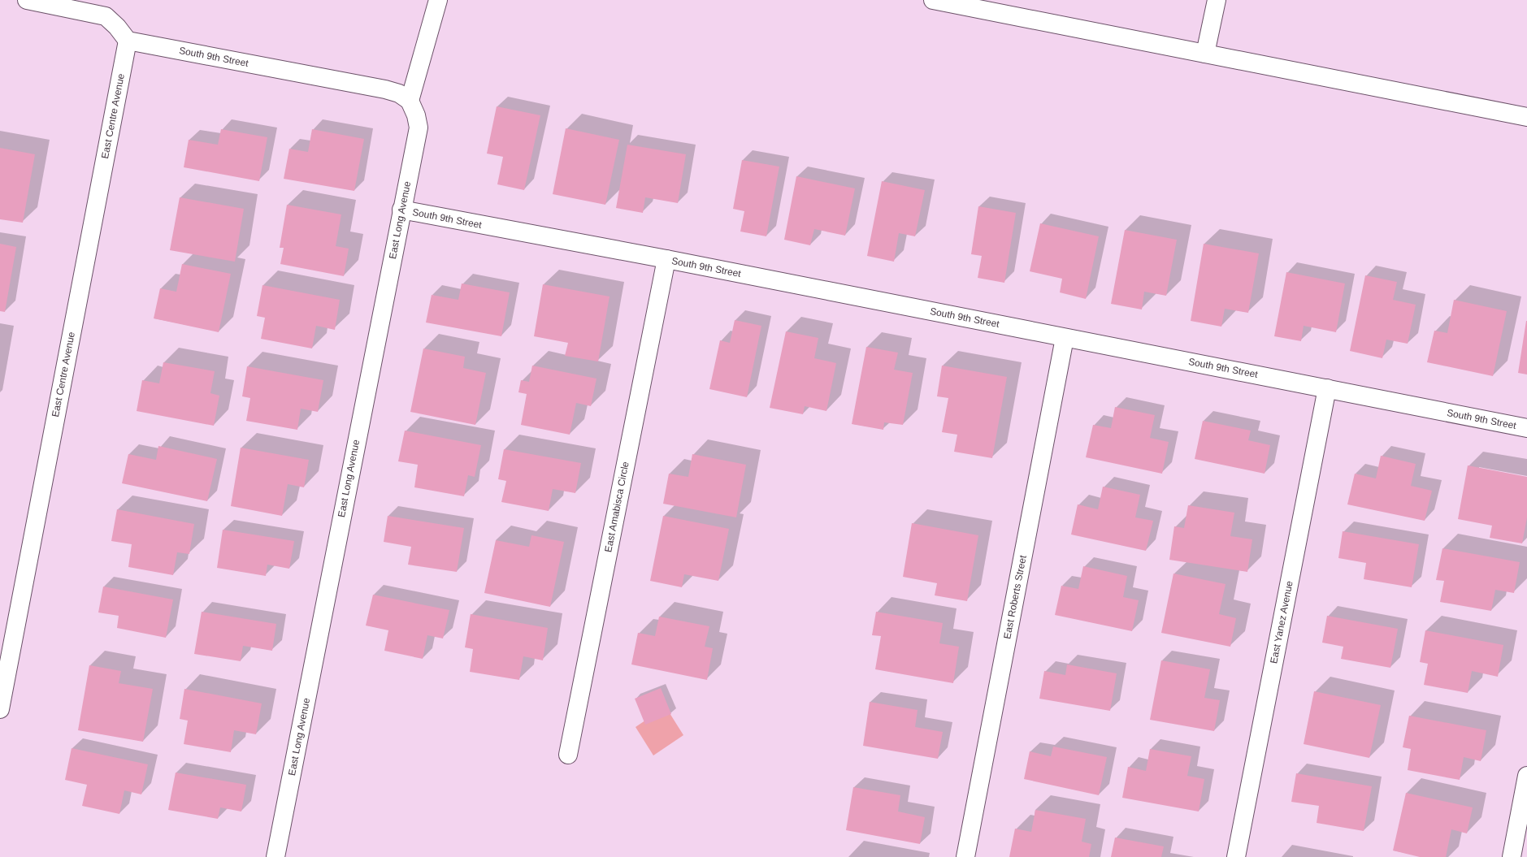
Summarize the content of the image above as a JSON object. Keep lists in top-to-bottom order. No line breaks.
{"streets":{"street":["South 9th Street","East Centre Avenue","East Long Avenue","East Amabisca Circle","East Roberts Street","East Yanez Avenue"]},"crossings":[["South 9th Street","East Centre Avenue"],["South 9th Street","East Long Avenue"],["South 9th Street","East Amabisca Circle"],["South 9th Street","East Roberts Street"],["South 9th Street","East Yanez Avenue"]]}
